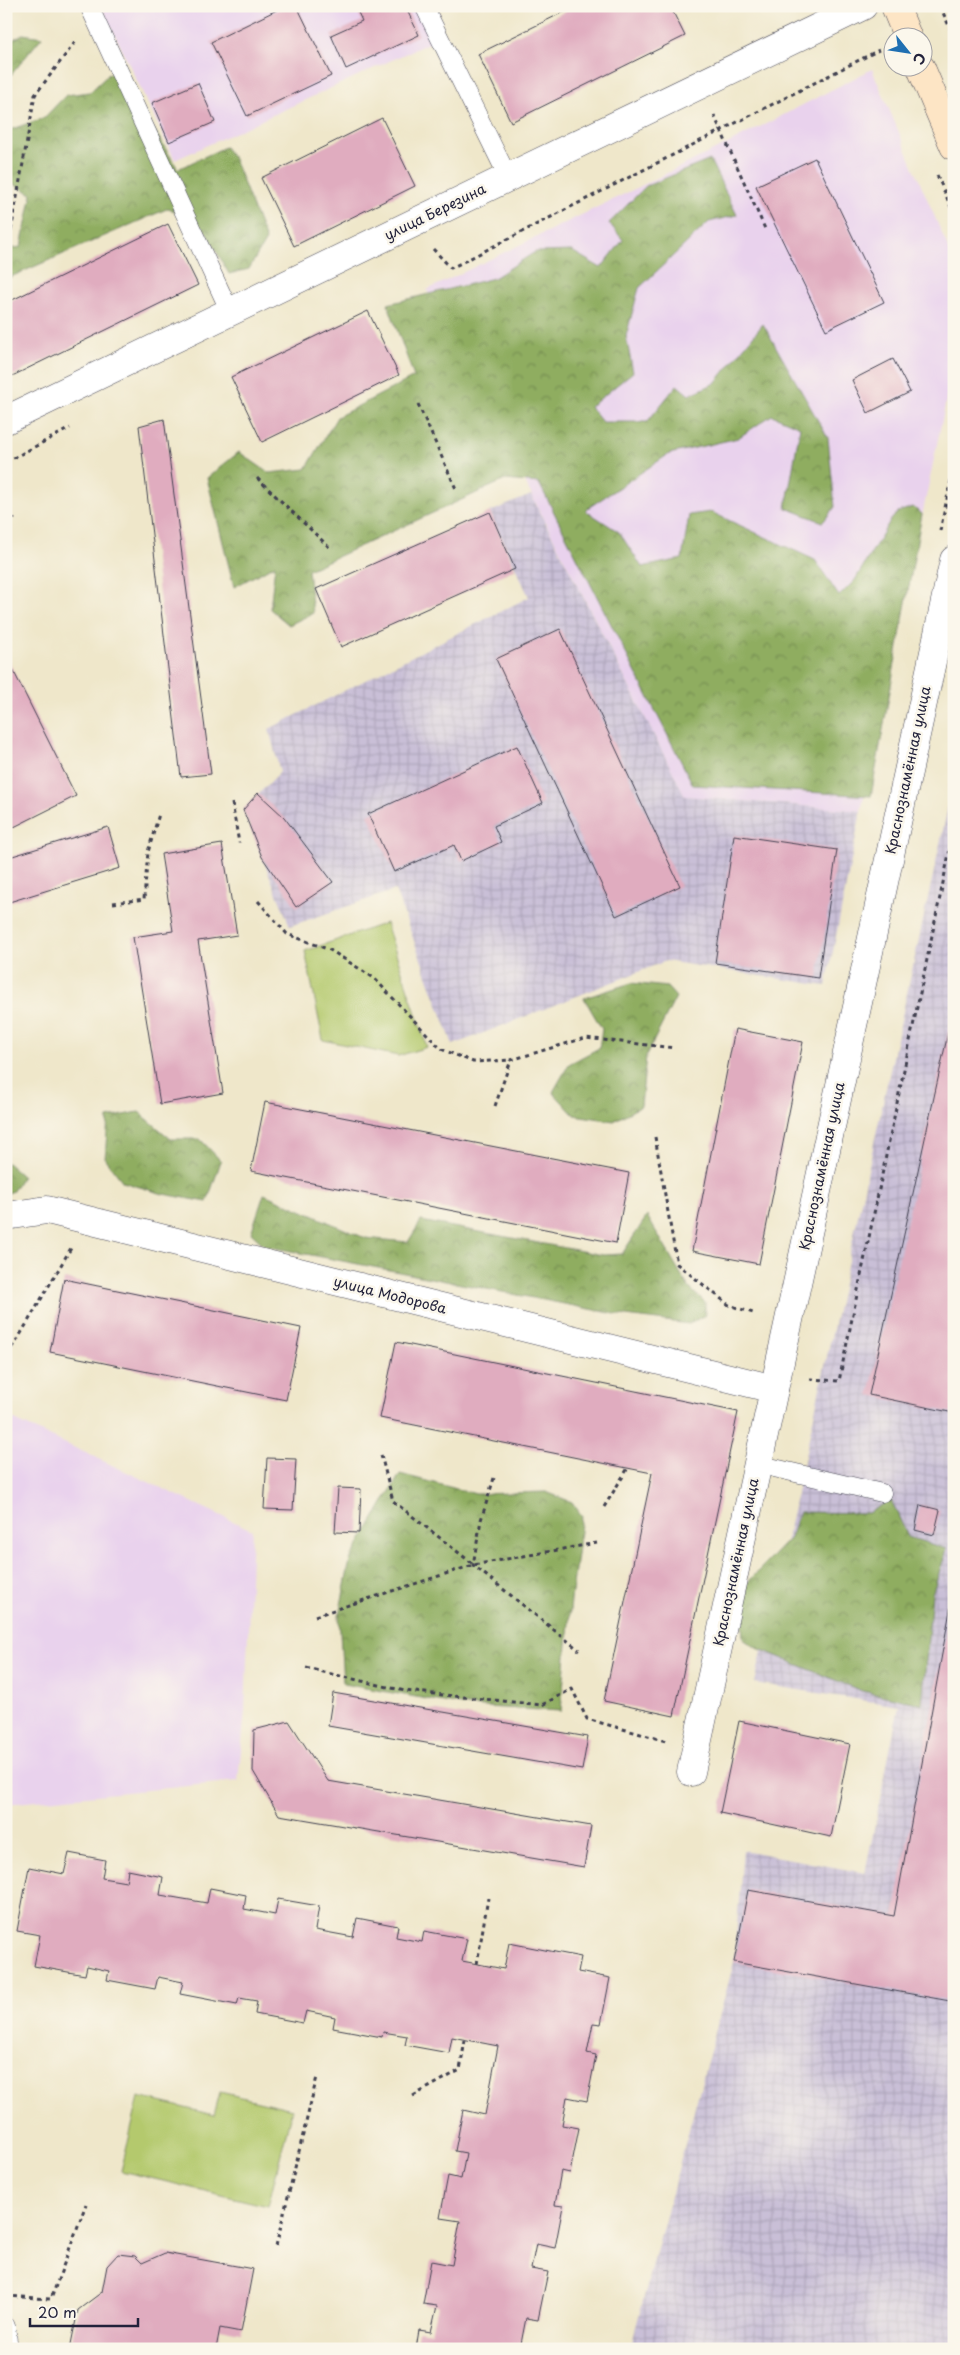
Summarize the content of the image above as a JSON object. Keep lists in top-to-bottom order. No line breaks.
{"streets":{"street":["улица Березина","Краснознамённая улица","улица Модорова"]},"crossings":[["Краснознамённая улица","улица Модорова"]],"scale_bar":"20 m","north":"bottom right"}
